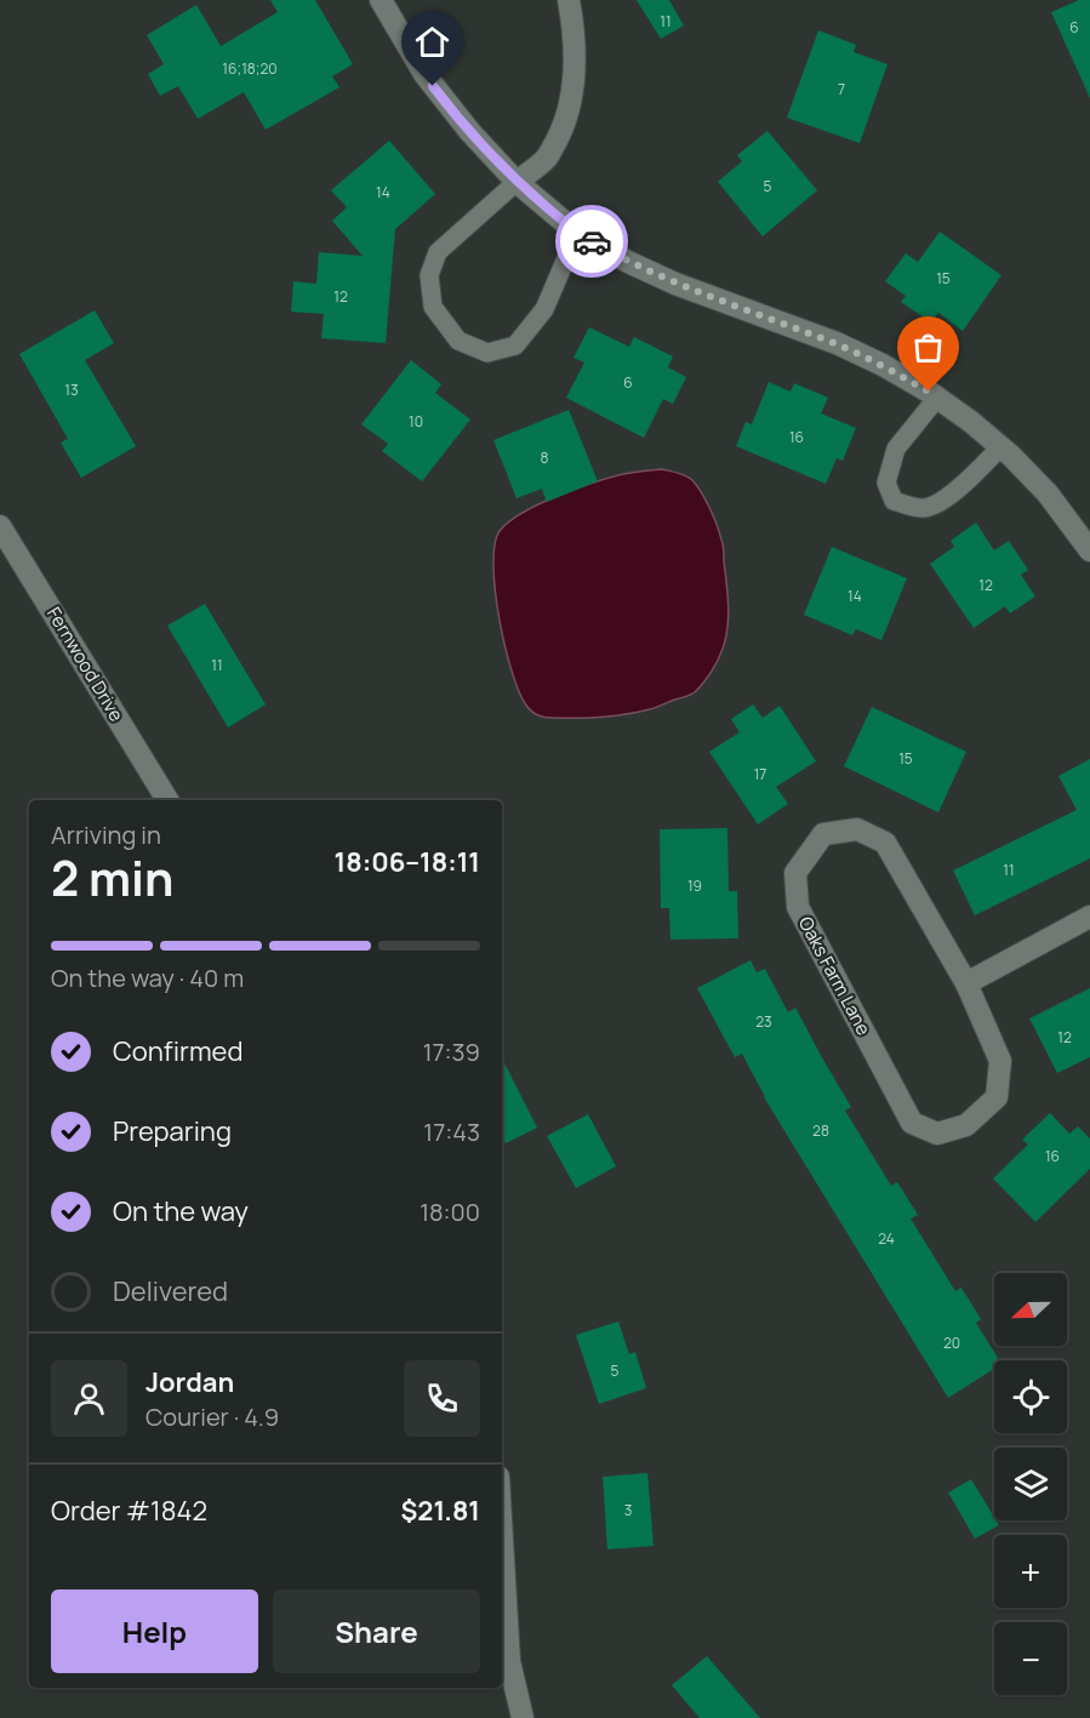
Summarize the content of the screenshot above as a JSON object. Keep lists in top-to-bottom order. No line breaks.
{"streets":{"street":["Fernwood Drive","Oaks Farm Lane"]},"house_numbers":["11","6","16;18;20","7","5","14","15","12","6","13","10","16","8","12","14","11","15","17","11","19","23","12","28","16","24","20","5","3"],"north":"left","page":{"heading":["2 min","Arriving in","18:06–18:11"],"panel":["Jordan","Courier · 4.9","Order #1842","$21.81"],"bar":"On the way · 40 m","list":[["Confirmed","17:39"],["Preparing","17:43"],["On the way","18:00"],"Delivered"],"map_buttons":["+","−"],"buttons":["Help","Share"]}}
